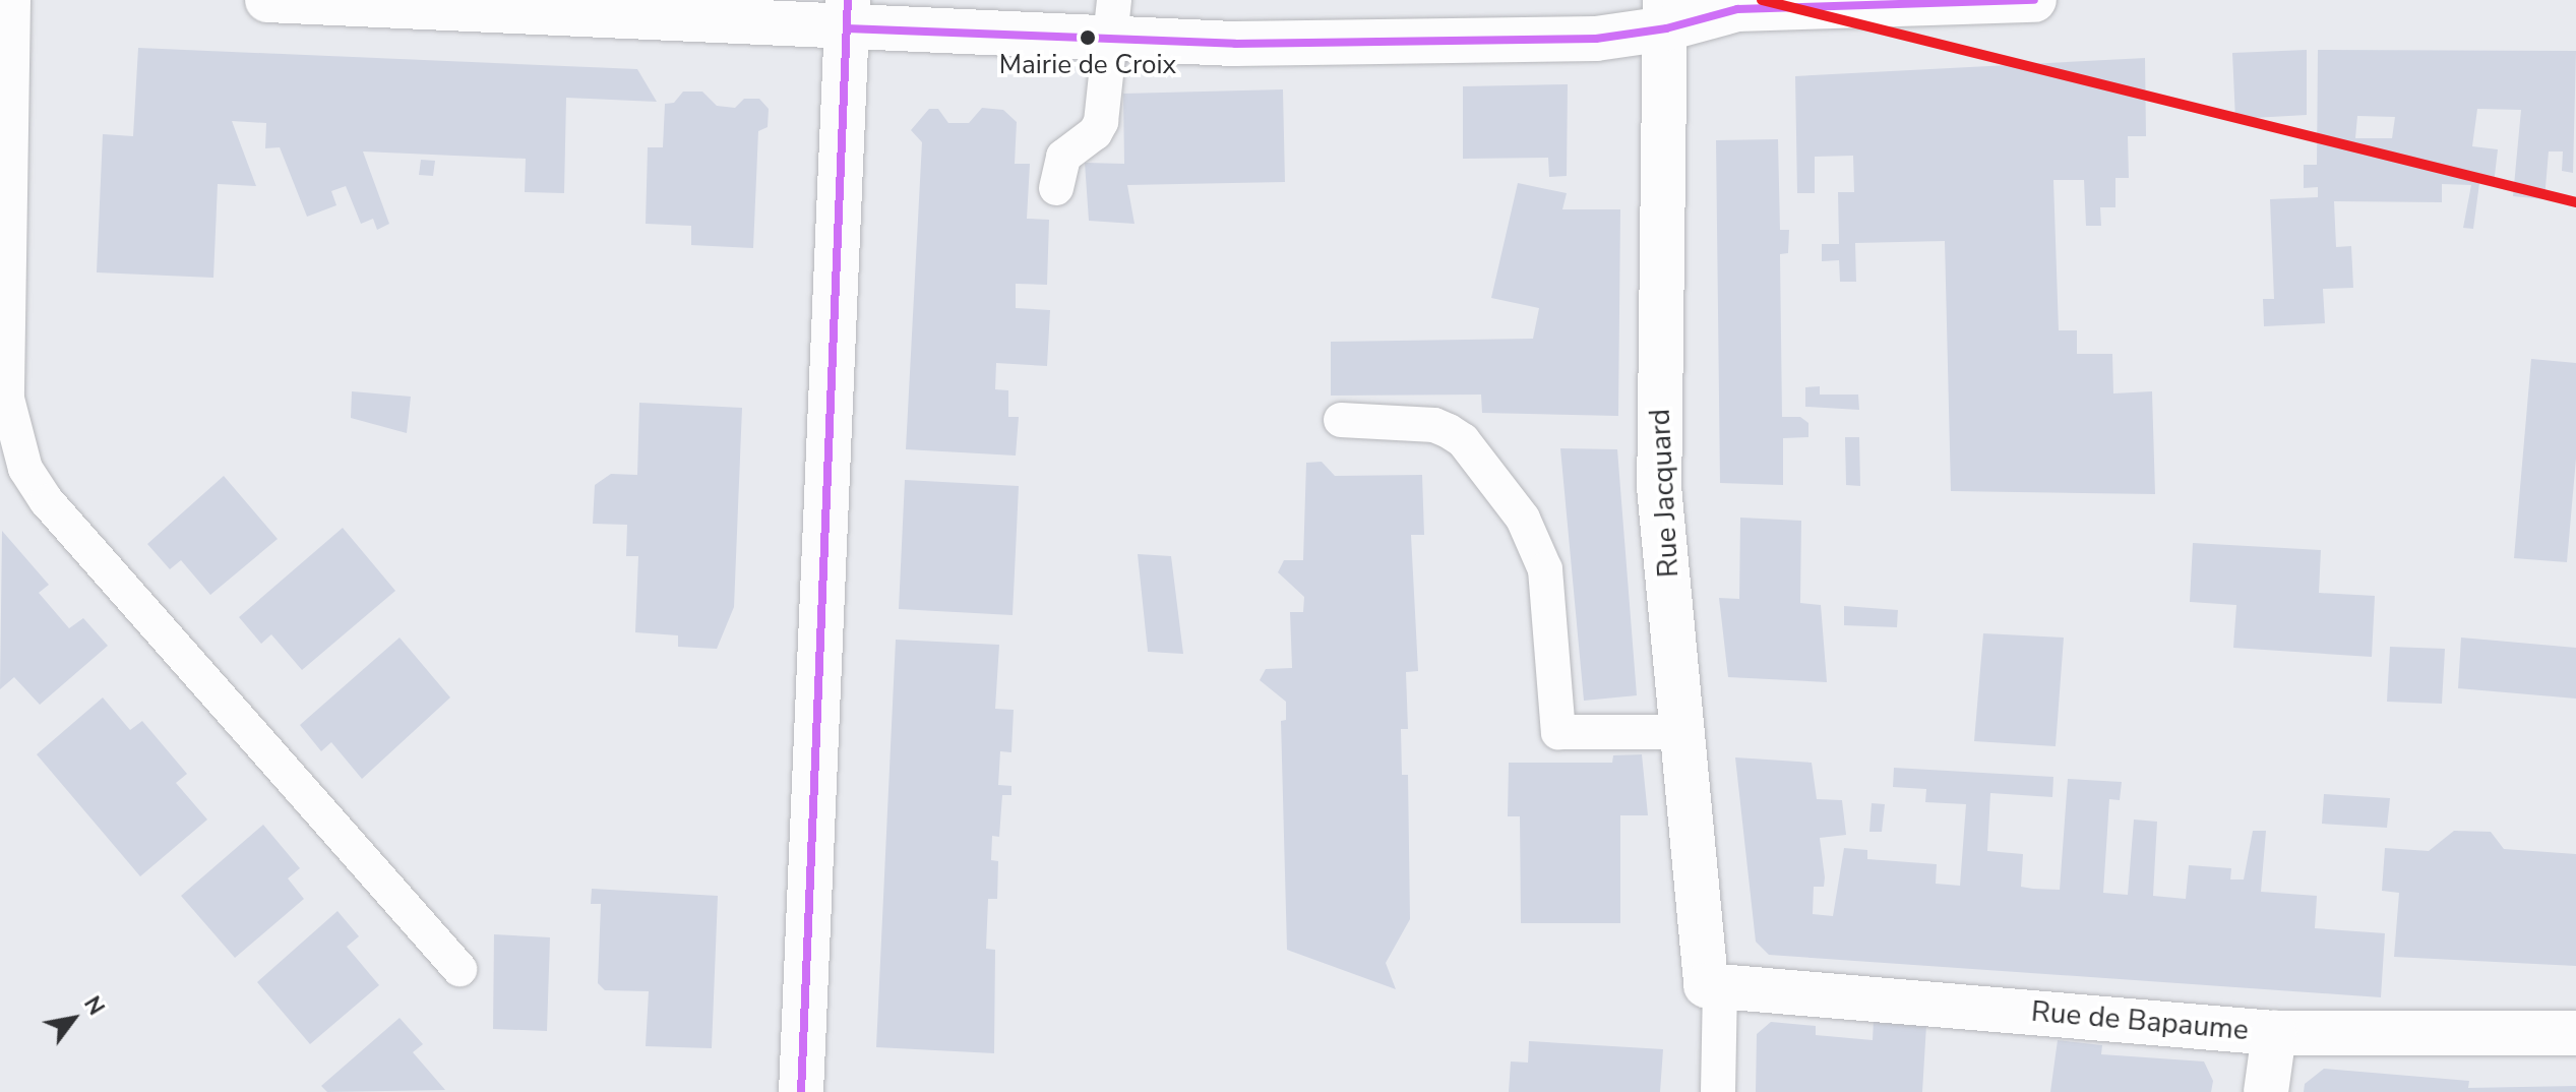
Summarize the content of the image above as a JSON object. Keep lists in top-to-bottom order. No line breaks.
{"streets":{"street":["Rue Jacquard","Rue de Bapaume"]},"crossings":[["Rue Jacquard","Rue de Bapaume"]],"places":["Mairie de Croix"],"north":"top right"}
